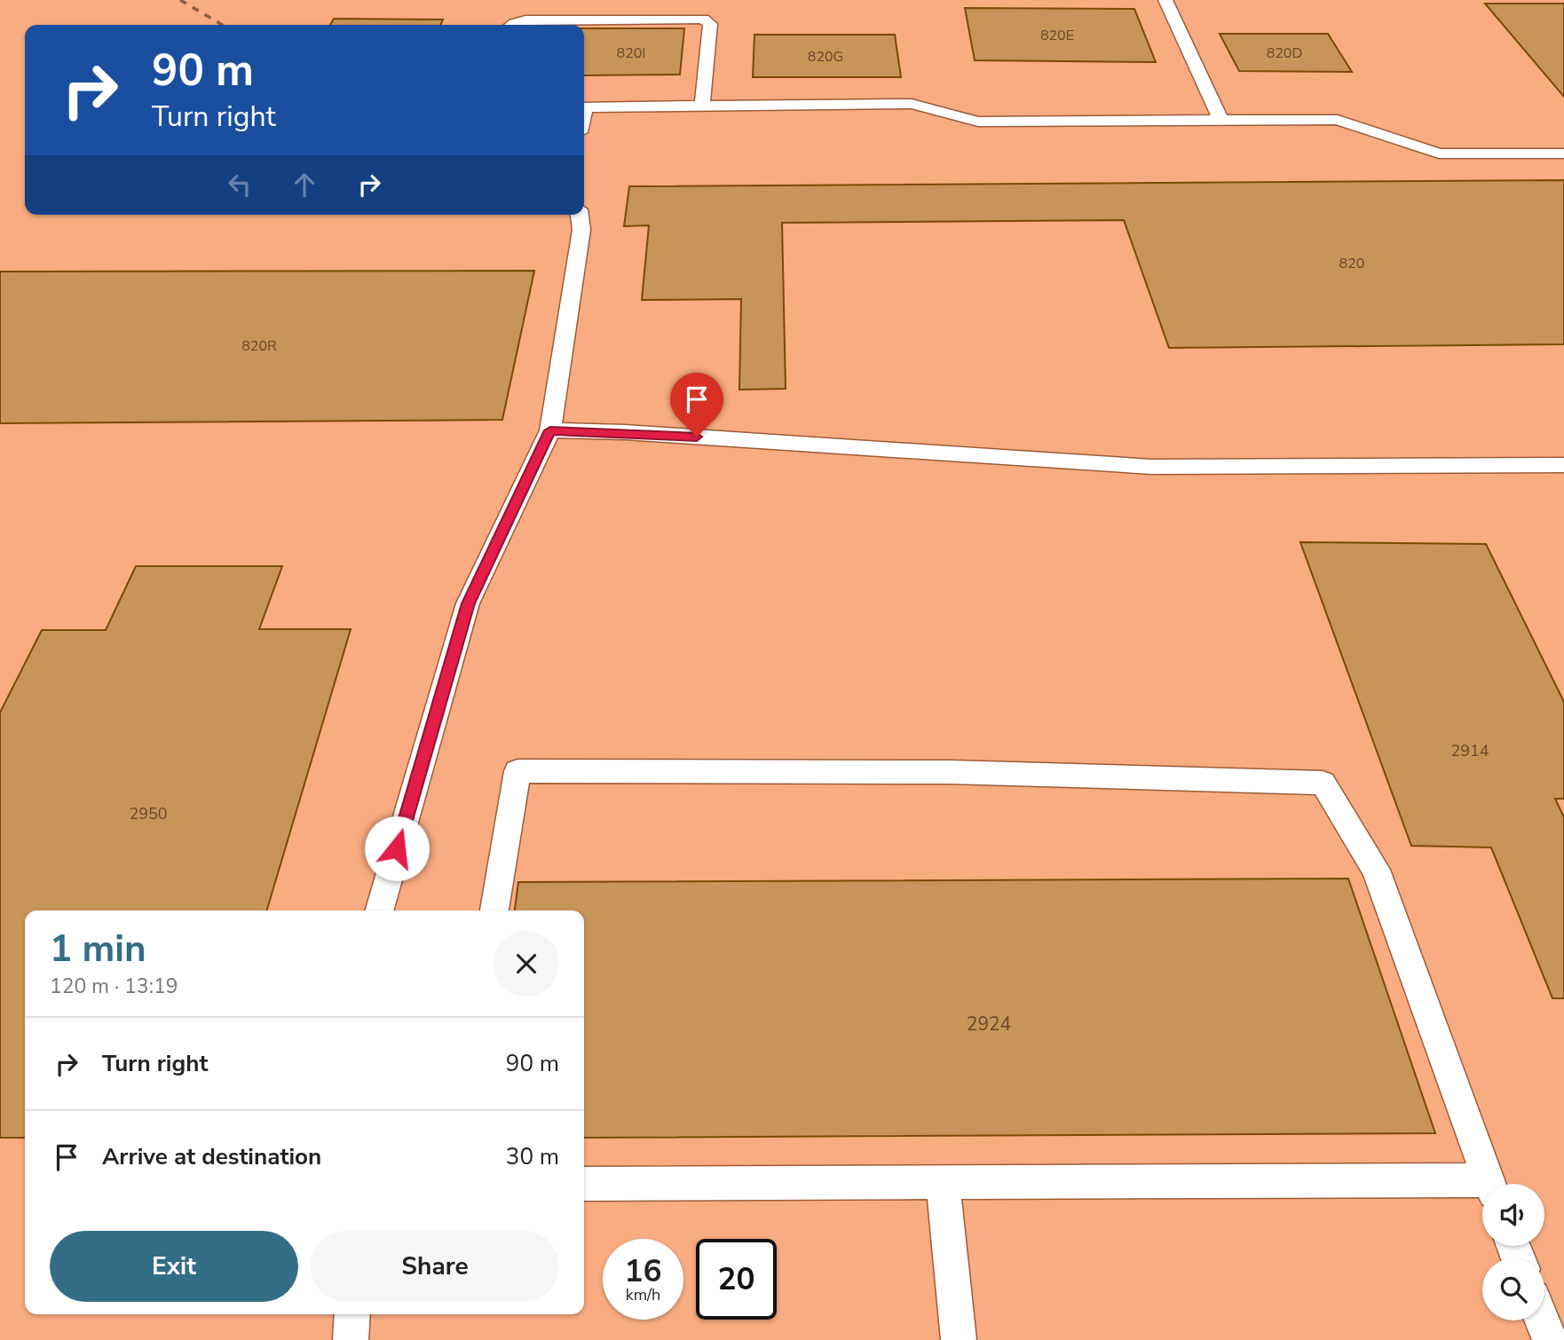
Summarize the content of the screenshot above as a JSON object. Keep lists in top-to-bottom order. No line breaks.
{"house_numbers":["820E","820I","820D","820G","820","820R","2914","2950","2924"],"page":{"turn":["90 m","Turn right"],"heading":["1 min","120 m · 13:19"],"list":[{"name":"Turn right","value":"90 m"},{"name":"Arrive at destination","value":"30 m"}],"buttons":["Exit","Share"],"speed":"16 km/h","limit":"20"}}
